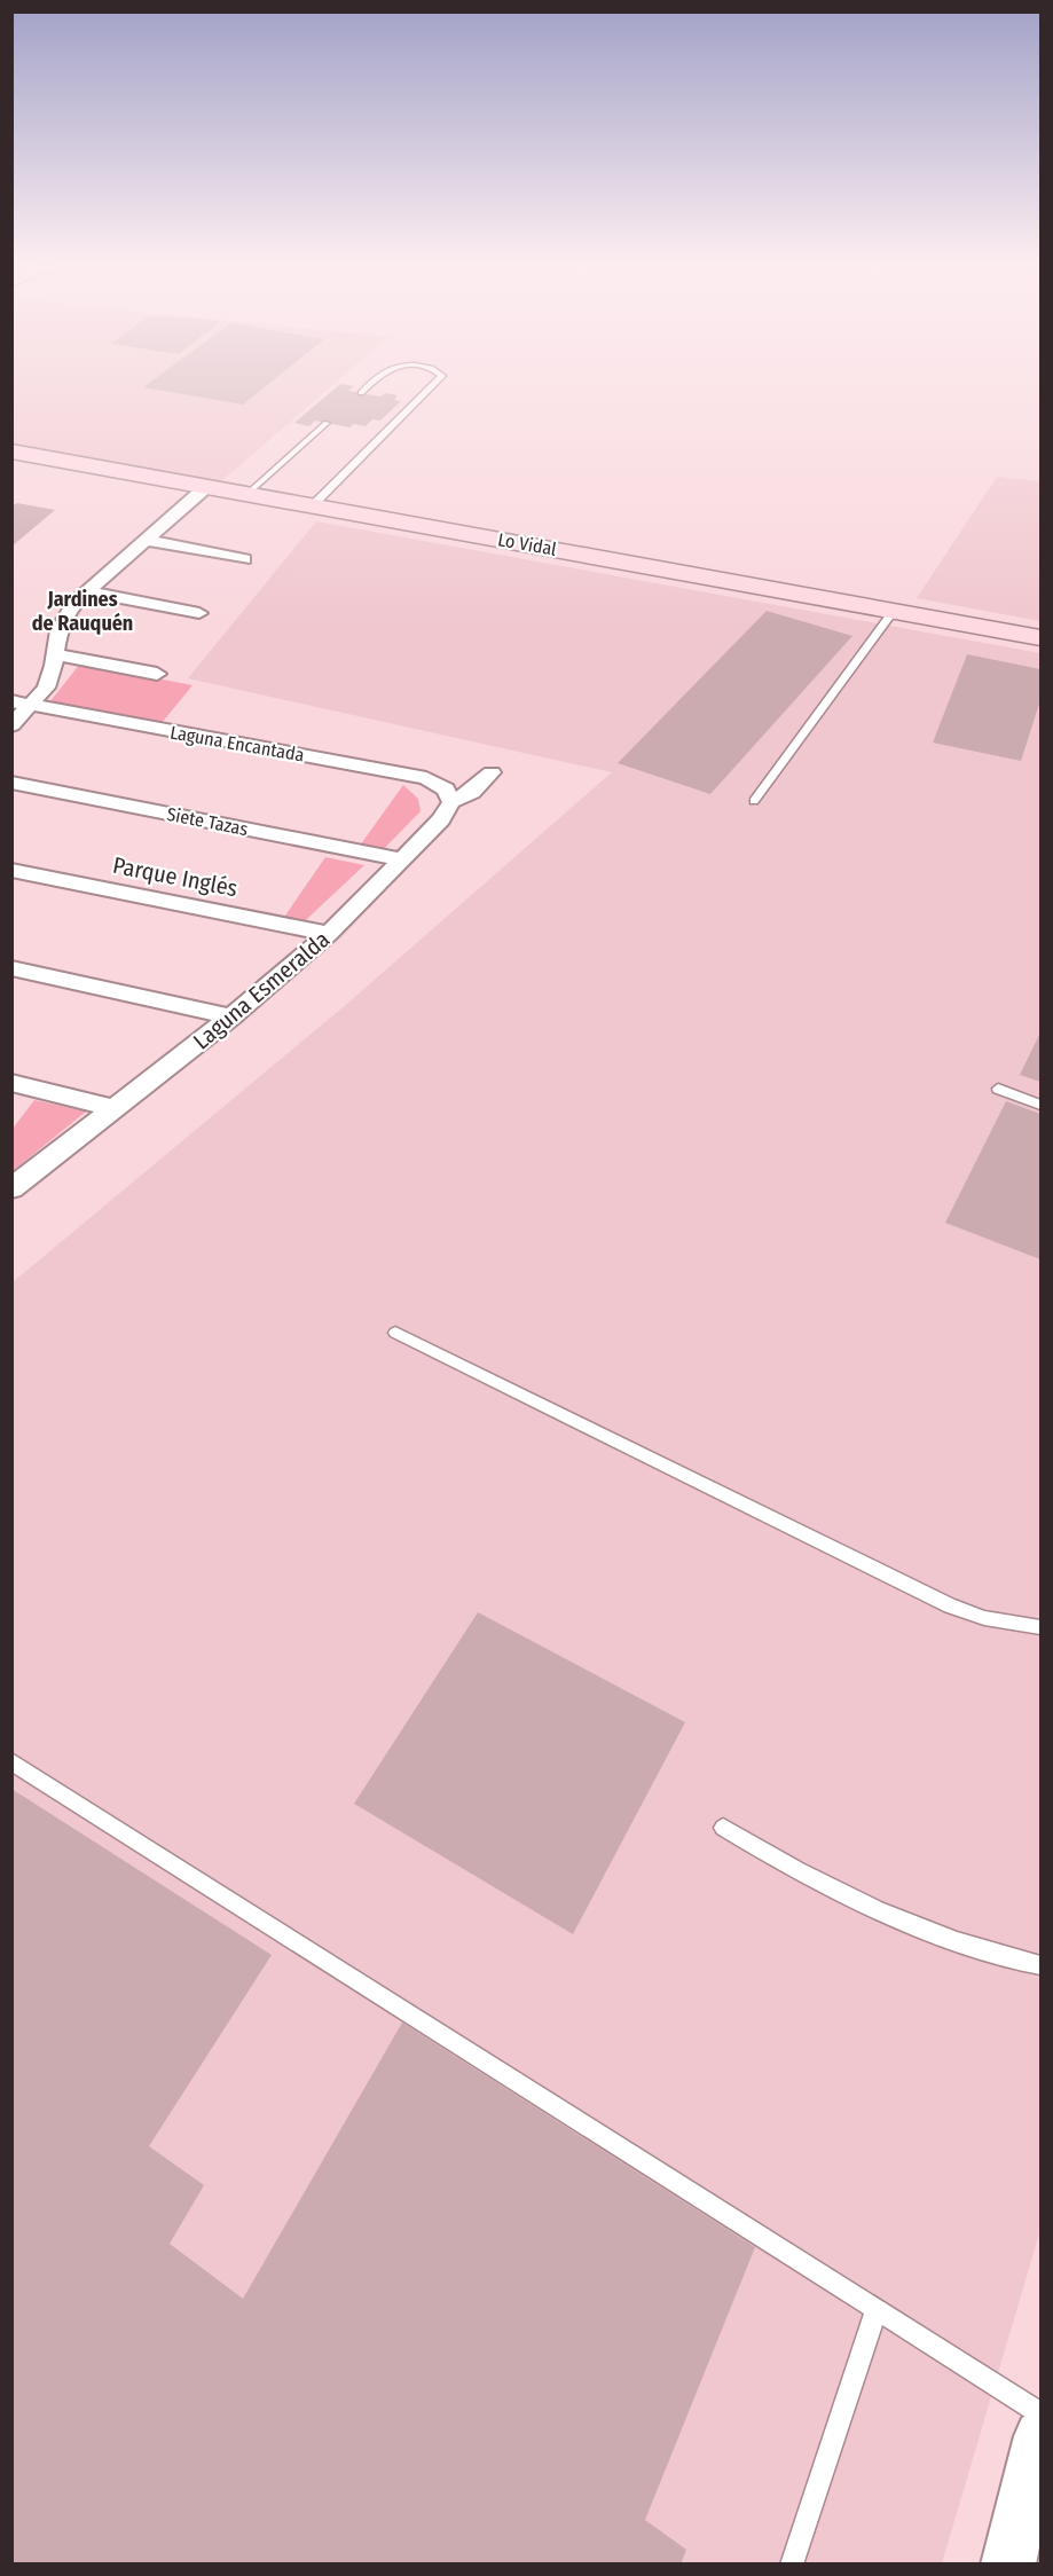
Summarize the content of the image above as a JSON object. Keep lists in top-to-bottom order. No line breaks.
{"streets":{"main road":["Lo Vidal"],"street":["Laguna Encantada","Siete Tazas","Parque Inglés","Laguna Esmeralda"]},"crossings":[["Laguna Encantada","Laguna Esmeralda"],["Siete Tazas","Laguna Esmeralda"],["Parque Inglés","Laguna Esmeralda"]],"districts":["Jardines de Rauquén"]}
